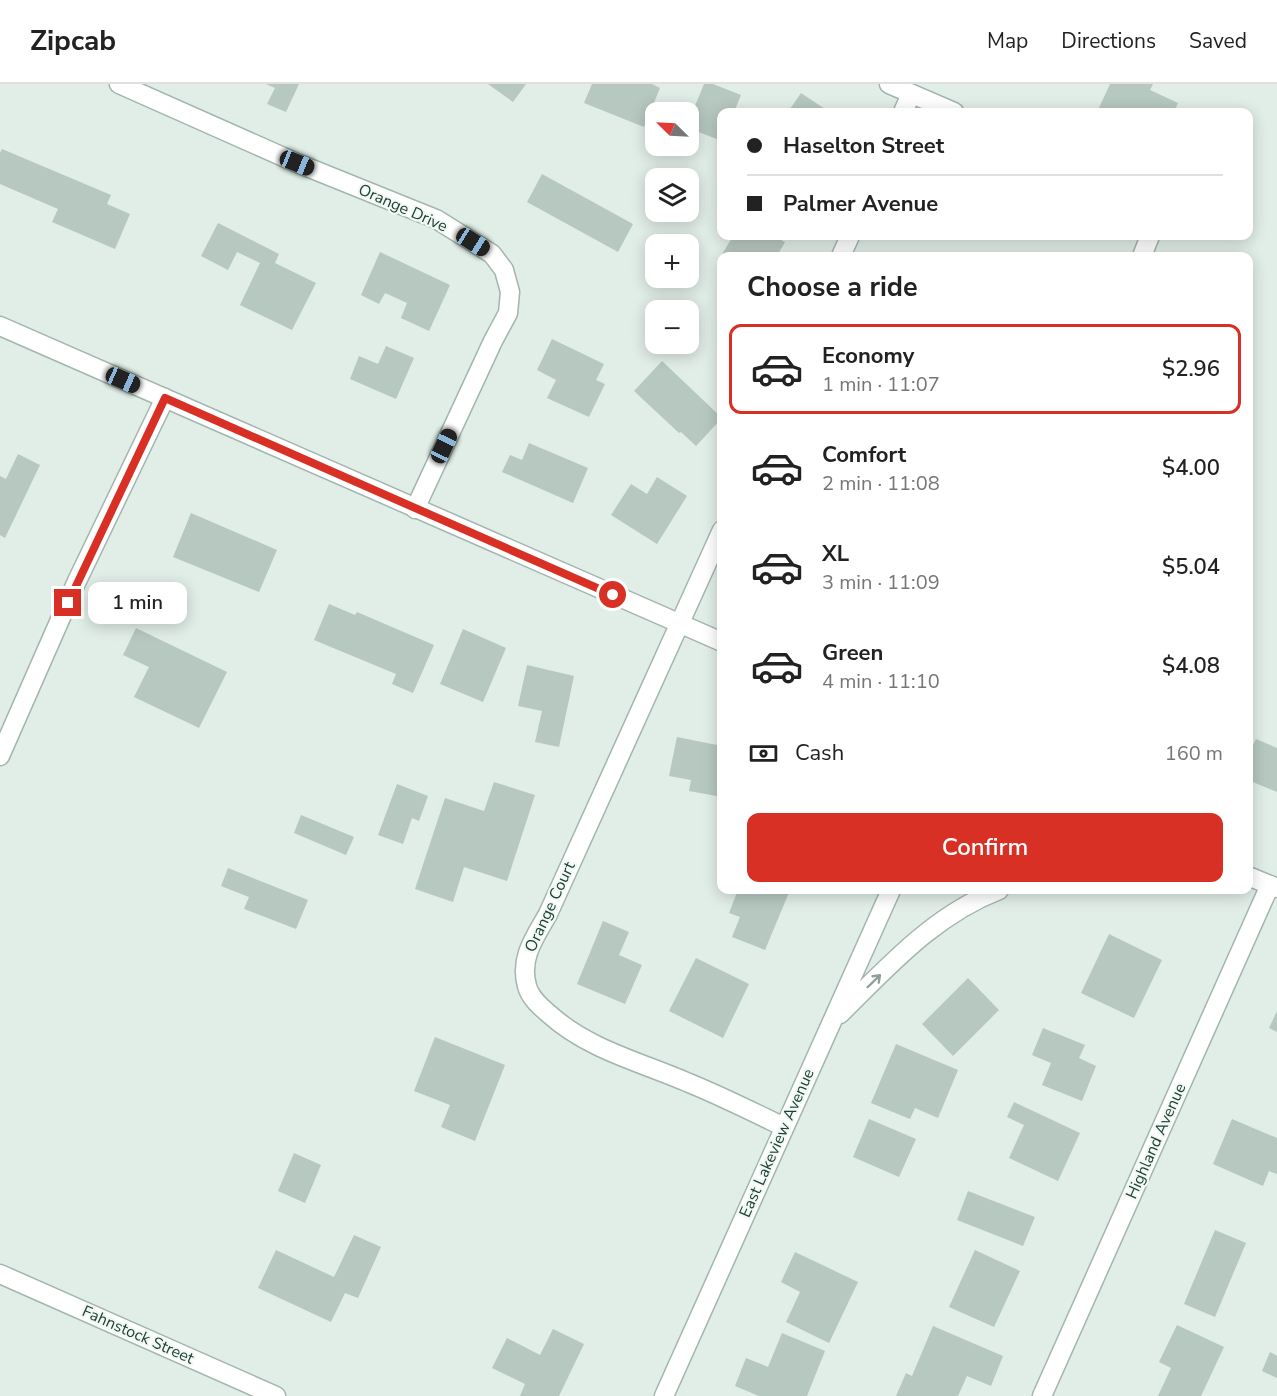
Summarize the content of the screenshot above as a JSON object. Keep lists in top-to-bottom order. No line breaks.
{"streets":{"street":["Orange Drive","Orange Court","Highland Avenue","East Lakeview Avenue","Fahnstock Street"]},"crossings":[["Orange Court","East Lakeview Avenue"]],"north":"top left","page":{"header":"Zipcab","nav":["Map","Directions","Saved"],"map_buttons":["+","−"],"banner":["Haselton Street","Palmer Avenue"],"heading":"Choose a ride","list":[{"name":"Economy","note":"1 min · 11:07","value":"$2.96"},{"name":"Comfort","note":"2 min · 11:08","value":"$4.00"},{"name":"XL","note":"3 min · 11:09","value":"$5.04"},{"name":"Green","note":"4 min · 11:10","value":"$4.08"}],"bubble":"1 min","pay":["Cash","160 m"],"buttons":"Confirm"}}
